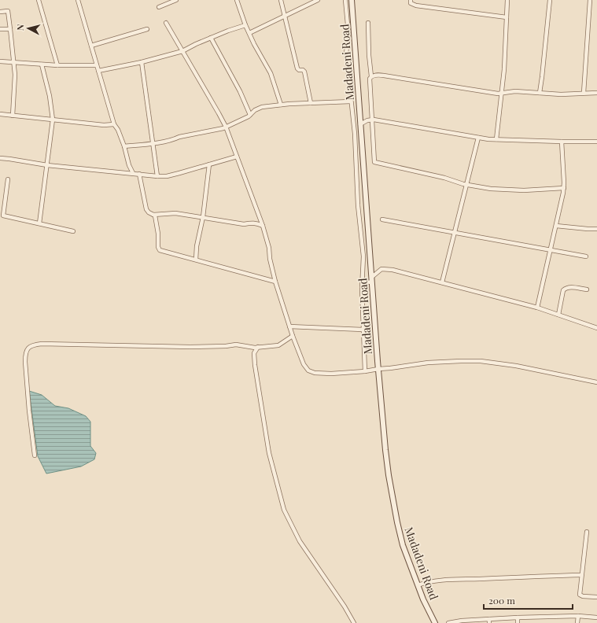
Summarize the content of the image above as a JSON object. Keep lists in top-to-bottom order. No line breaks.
{"streets":{"street":["Madadeni Road"]},"scale_bar":"200 m","north":"left"}
